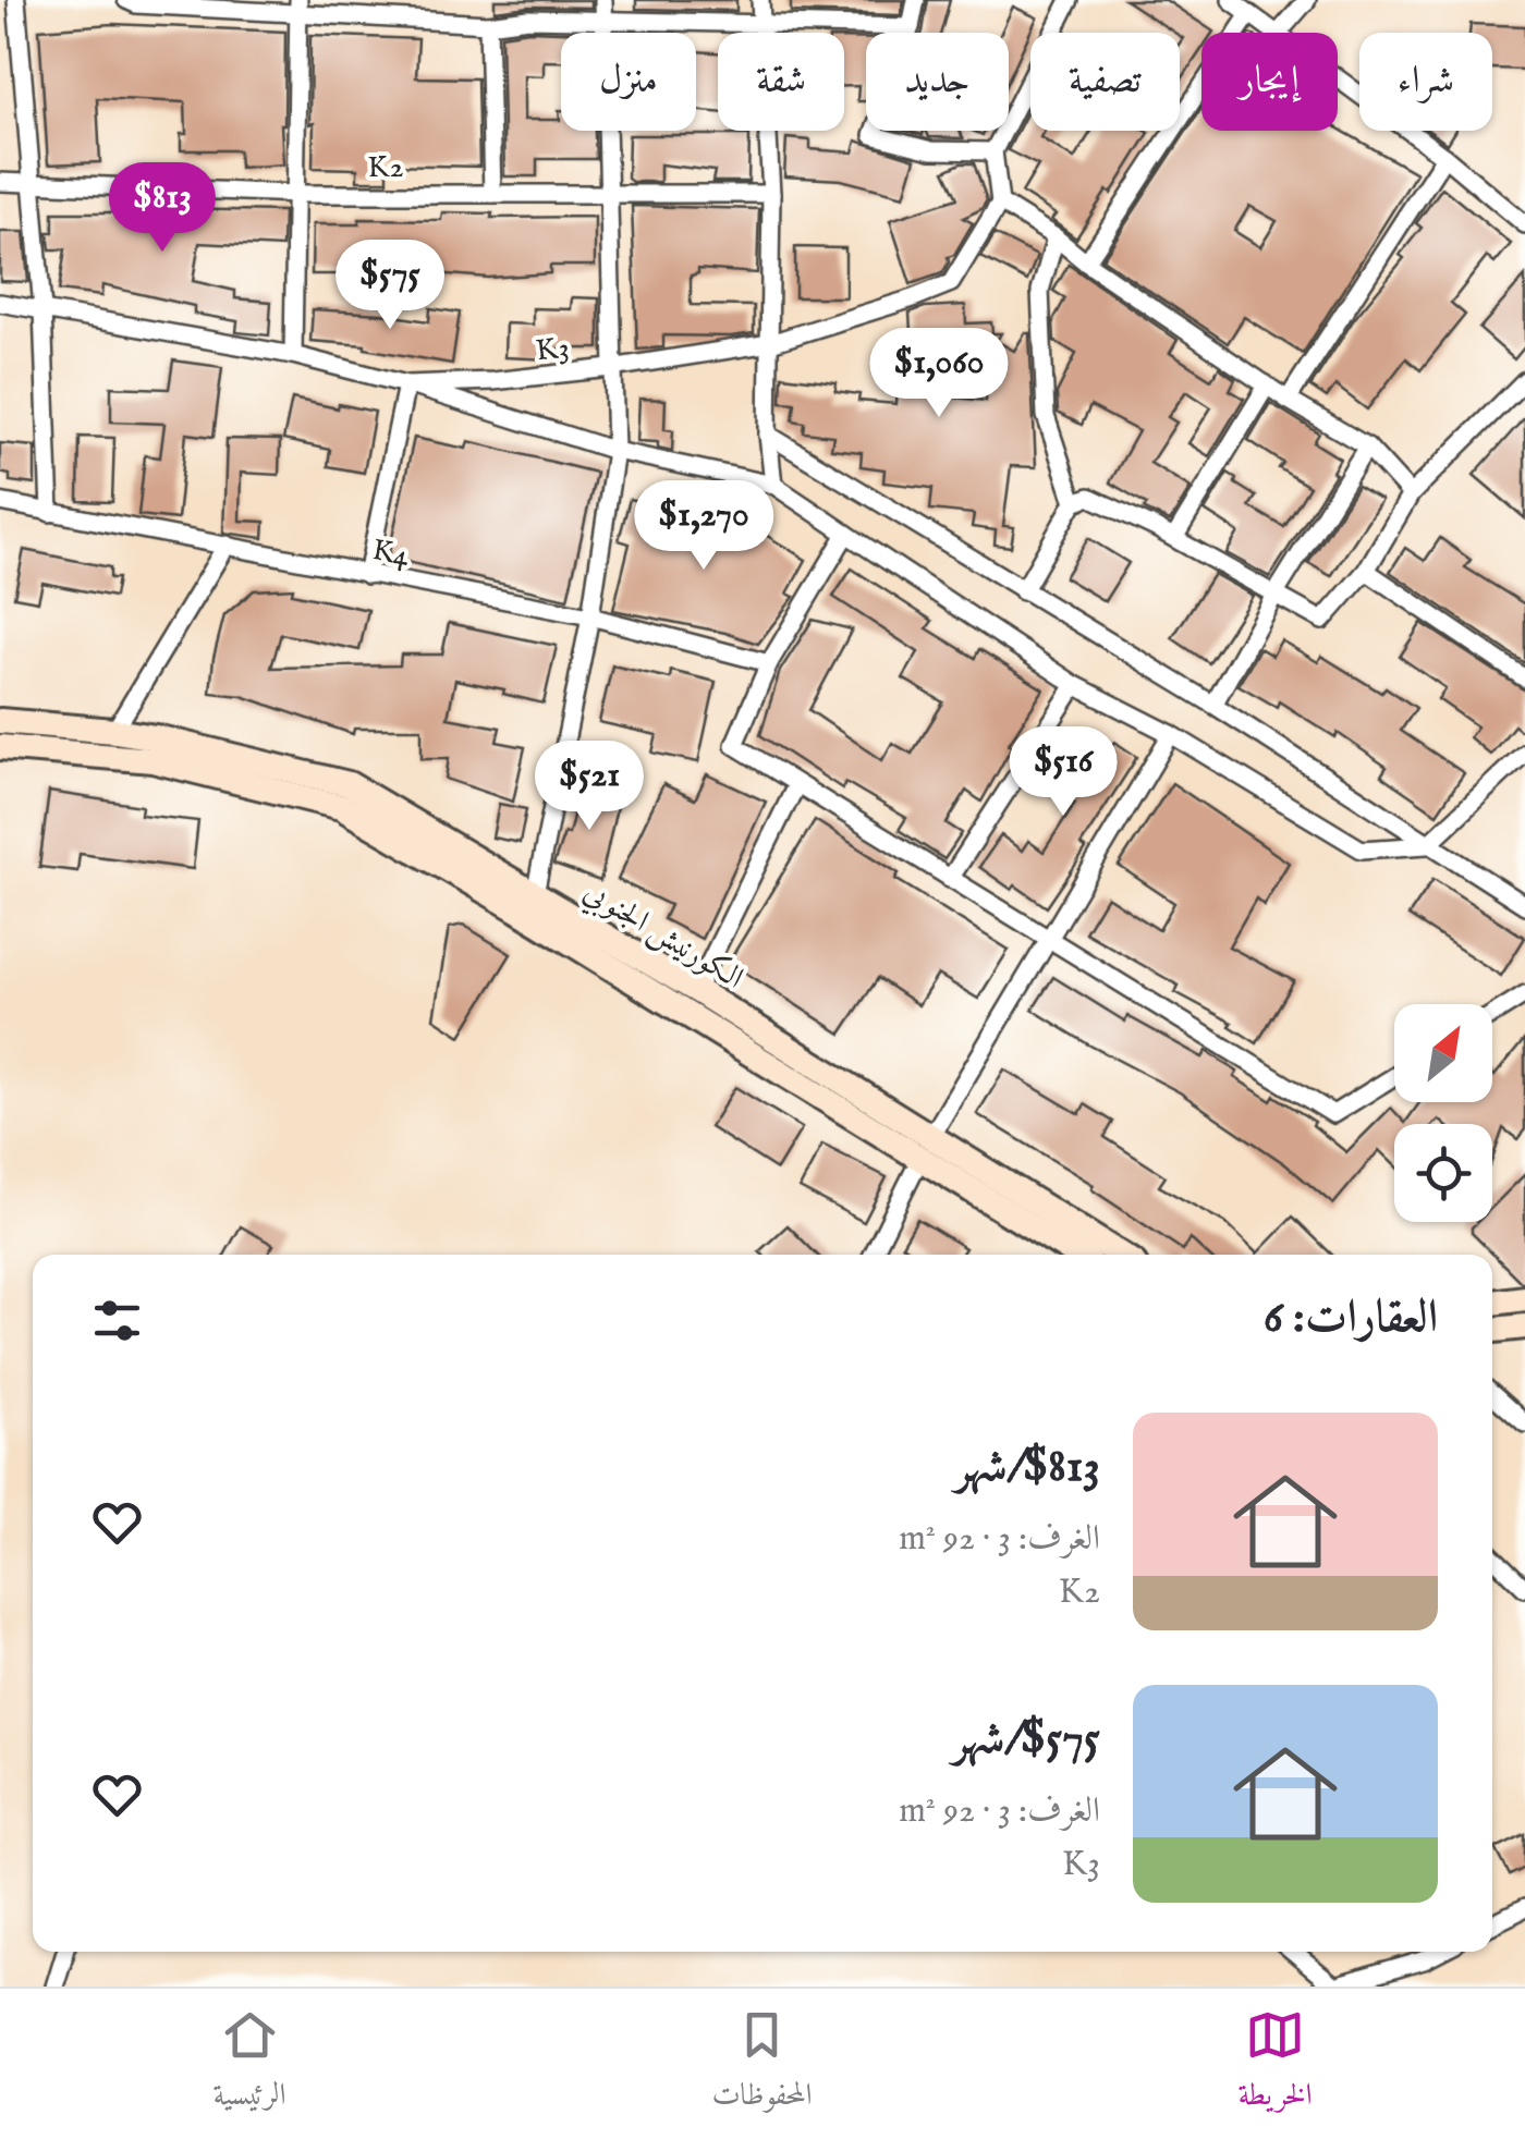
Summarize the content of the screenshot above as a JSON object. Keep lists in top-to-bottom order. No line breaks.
{"streets":{"main road":["الكورنيش الجنوبي"],"street":["K2","K3","K4"]},"north":"top right","page":{"chip":["شراء","إيجار","تصفية","جديد","شقة","منزل"],"price":["$813","$575","$1,060","$1,270","$516","$521"],"heading":"العقارات: 6","list":[{"name":"$813/شهر","note":"الغرف: 3 · 92 m² · K2"},{"name":"$575/شهر","note":"الغرف: 3 · 92 m² · K3"}],"tabs":["الخريطة","المحفوظات","الرئيسية"]}}
